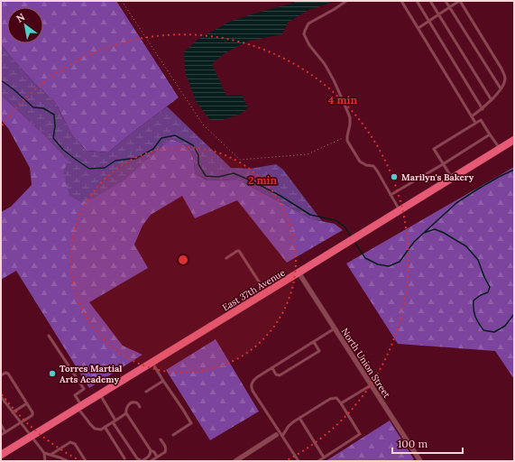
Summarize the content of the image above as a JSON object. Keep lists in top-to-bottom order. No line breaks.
{"streets":{"main road":["East 37th Avenue"],"street":["North Union Street"]},"crossings":[["East 37th Avenue","North Union Street"]],"places":["Marilyn's Bakery","Torres Martial Arts Academy"],"scale_bar":"100 m","north":"top left","rings":["4 min","2 min"]}
